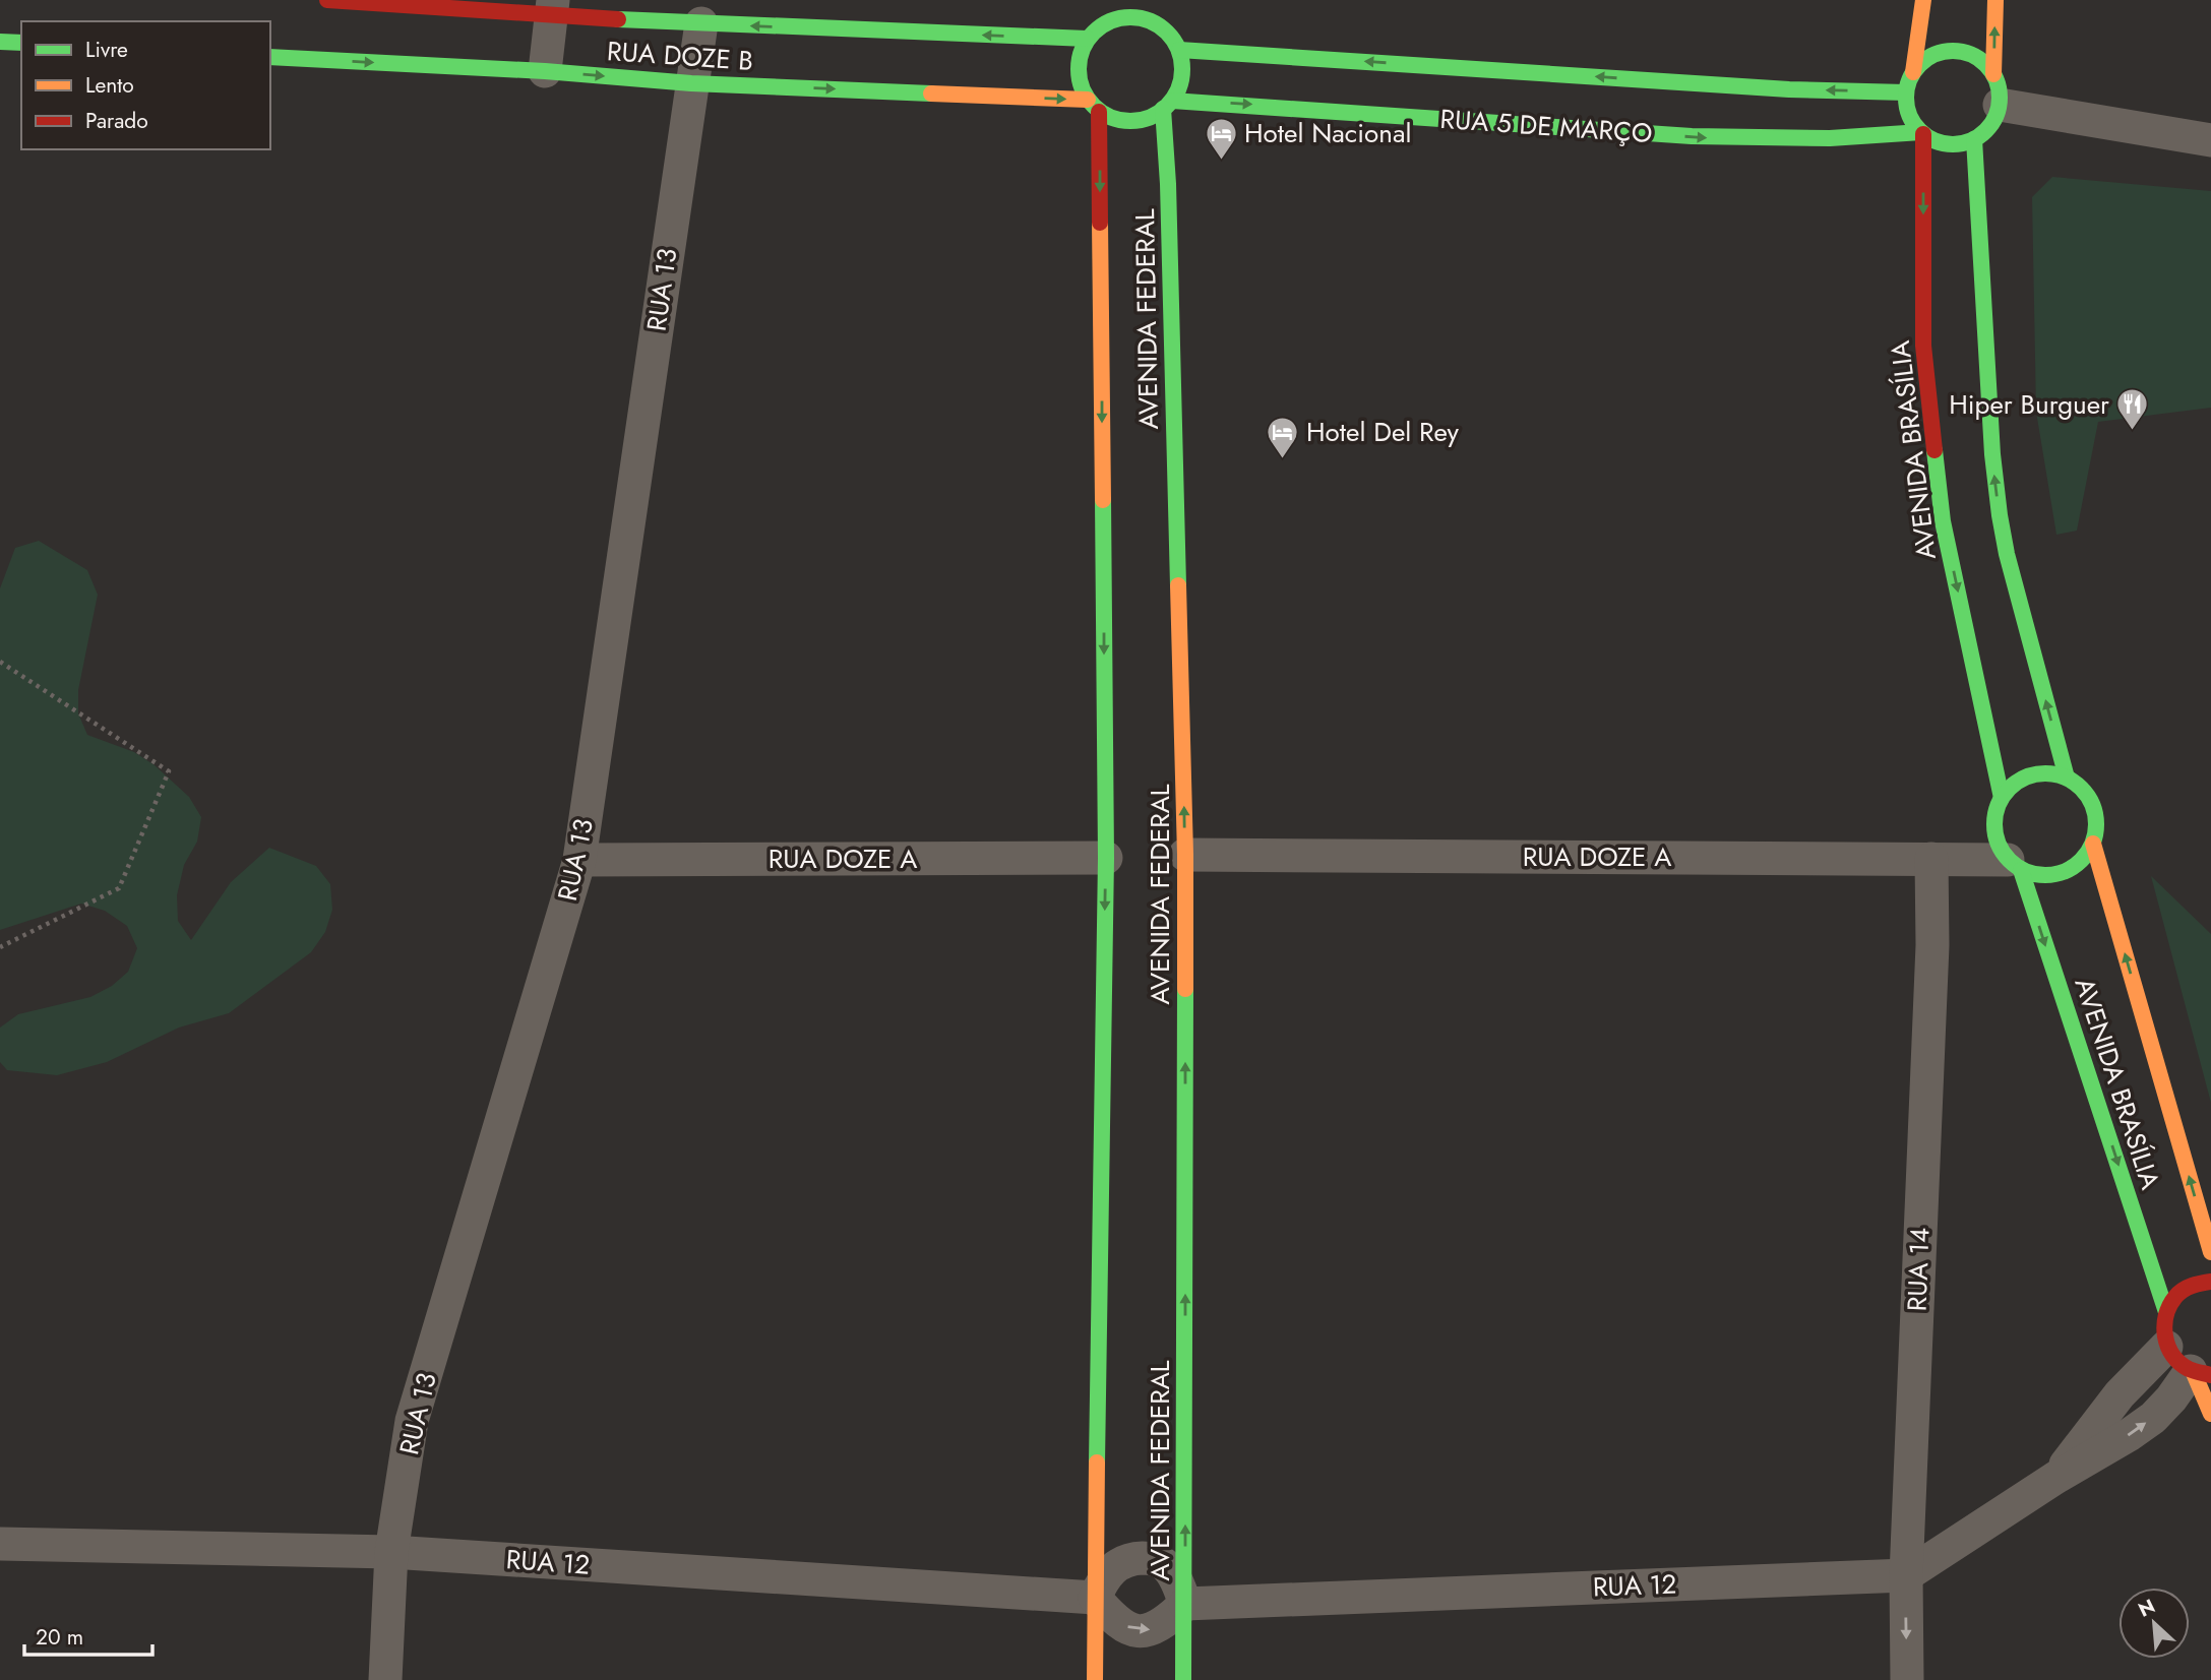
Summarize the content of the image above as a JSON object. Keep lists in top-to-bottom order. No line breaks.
{"streets":{"main road":["RUA DOZE B","RUA 5 DE MARÇO","AVENIDA FEDERAL","AVENIDA BRASÍLIA"],"street":["RUA 13","RUA DOZE A","RUA 14","RUA 12"]},"crossings":[["RUA DOZE B","RUA 5 DE MARÇO"],["RUA DOZE B","RUA 13"],["RUA DOZE B","AVENIDA FEDERAL"],["RUA 5 DE MARÇO","AVENIDA FEDERAL"],["RUA 5 DE MARÇO","AVENIDA BRASÍLIA"],["RUA 13","RUA DOZE A"],["RUA 13","RUA 12"],["AVENIDA FEDERAL","RUA DOZE A"],["AVENIDA FEDERAL","RUA 12"],["AVENIDA BRASÍLIA","RUA DOZE A"],["RUA DOZE A","RUA 14"],["RUA 14","RUA 12"]],"places":{"hotel":["Hotel Nacional","Hotel Del Rey"],"restaurant":["Hiper Burguer"]},"legend":["Livre","Lento","Parado"],"scale_bar":"20 m","north":"top left"}
